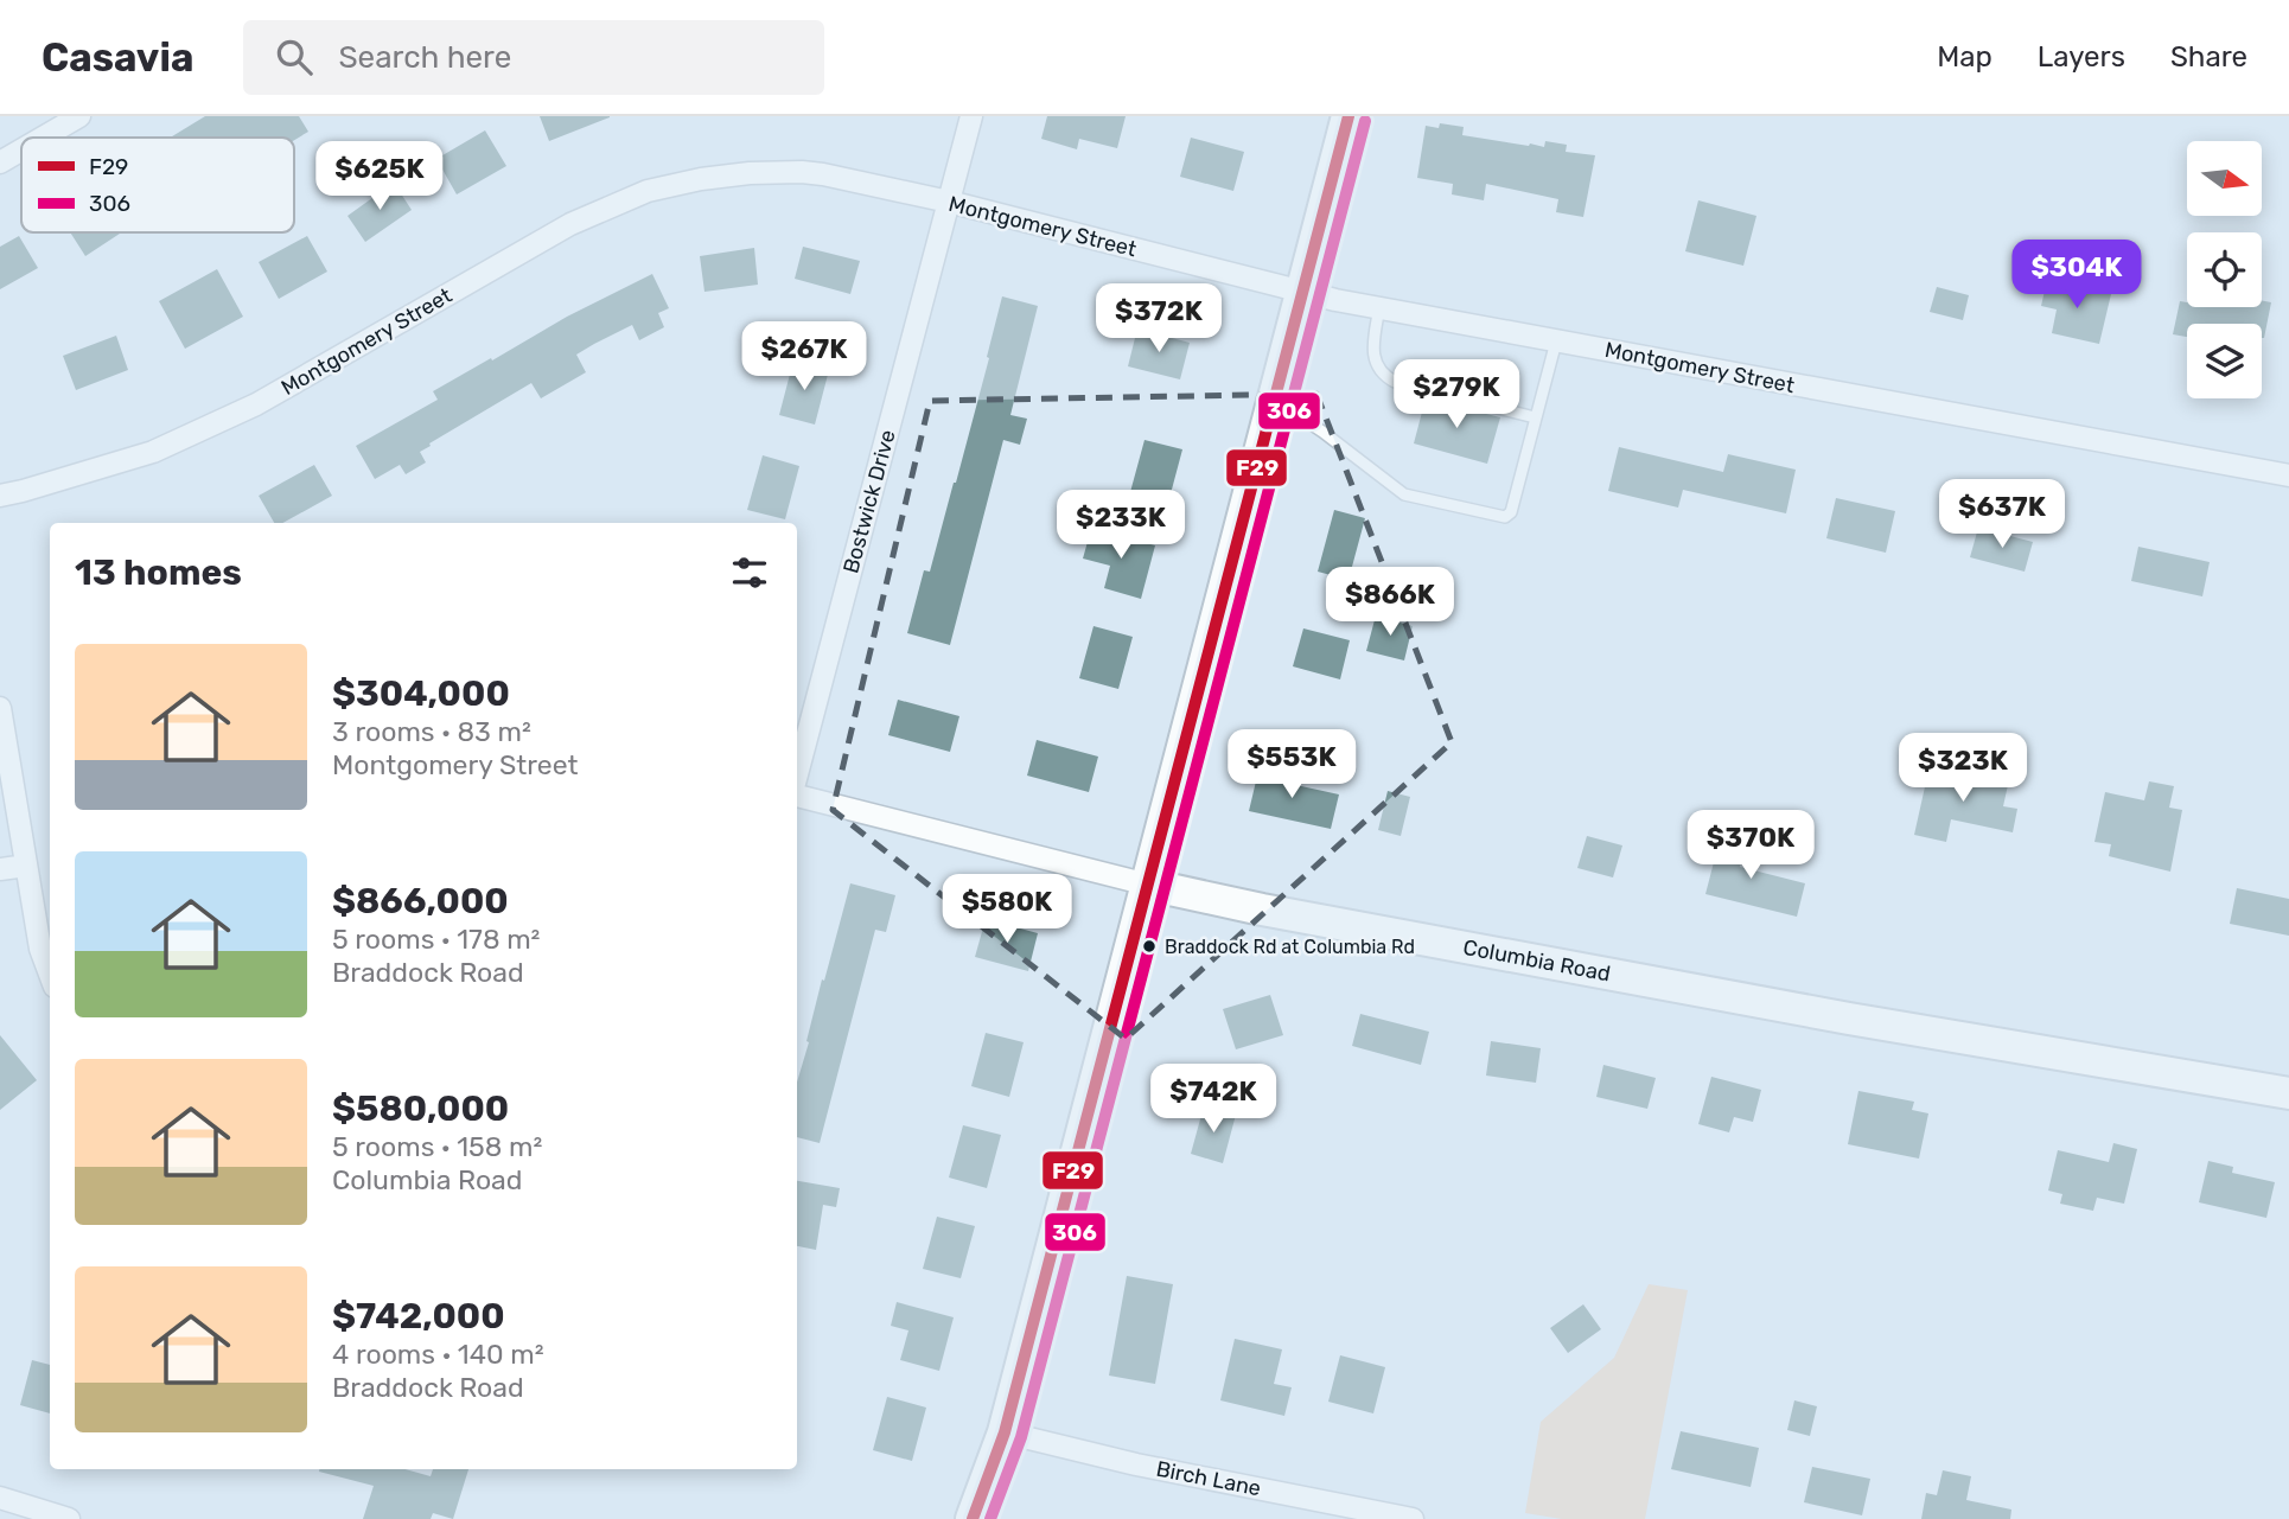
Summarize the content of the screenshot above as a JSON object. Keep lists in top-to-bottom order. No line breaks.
{"streets":{"street":["Montgomery Street","Bostwick Drive","Columbia Road","Birch Lane"]},"crossings":[["Montgomery Street","Bostwick Drive"]],"places":["Braddock Rd at Columbia Rd"],"lines":["transit line F29","transit line 306"],"legend":["F29","306"],"north":"right","page":{"header":"Casavia","search":"Search here","nav":["Map","Layers","Share"],"price":["$625K","$304K","$372K","$267K","$279K","$637K","$233K","$866K","$553K","$323K","$370K","$580K","$742K"],"heading":"13 homes","list":[{"name":"$304,000","note":"3 rooms · 83 m² · Montgomery Street"},{"name":"$866,000","note":"5 rooms · 178 m² · Braddock Road"},{"name":"$580,000","note":"5 rooms · 158 m² · Columbia Road"},{"name":"$742,000","note":"4 rooms · 140 m² · Braddock Road"}]}}
